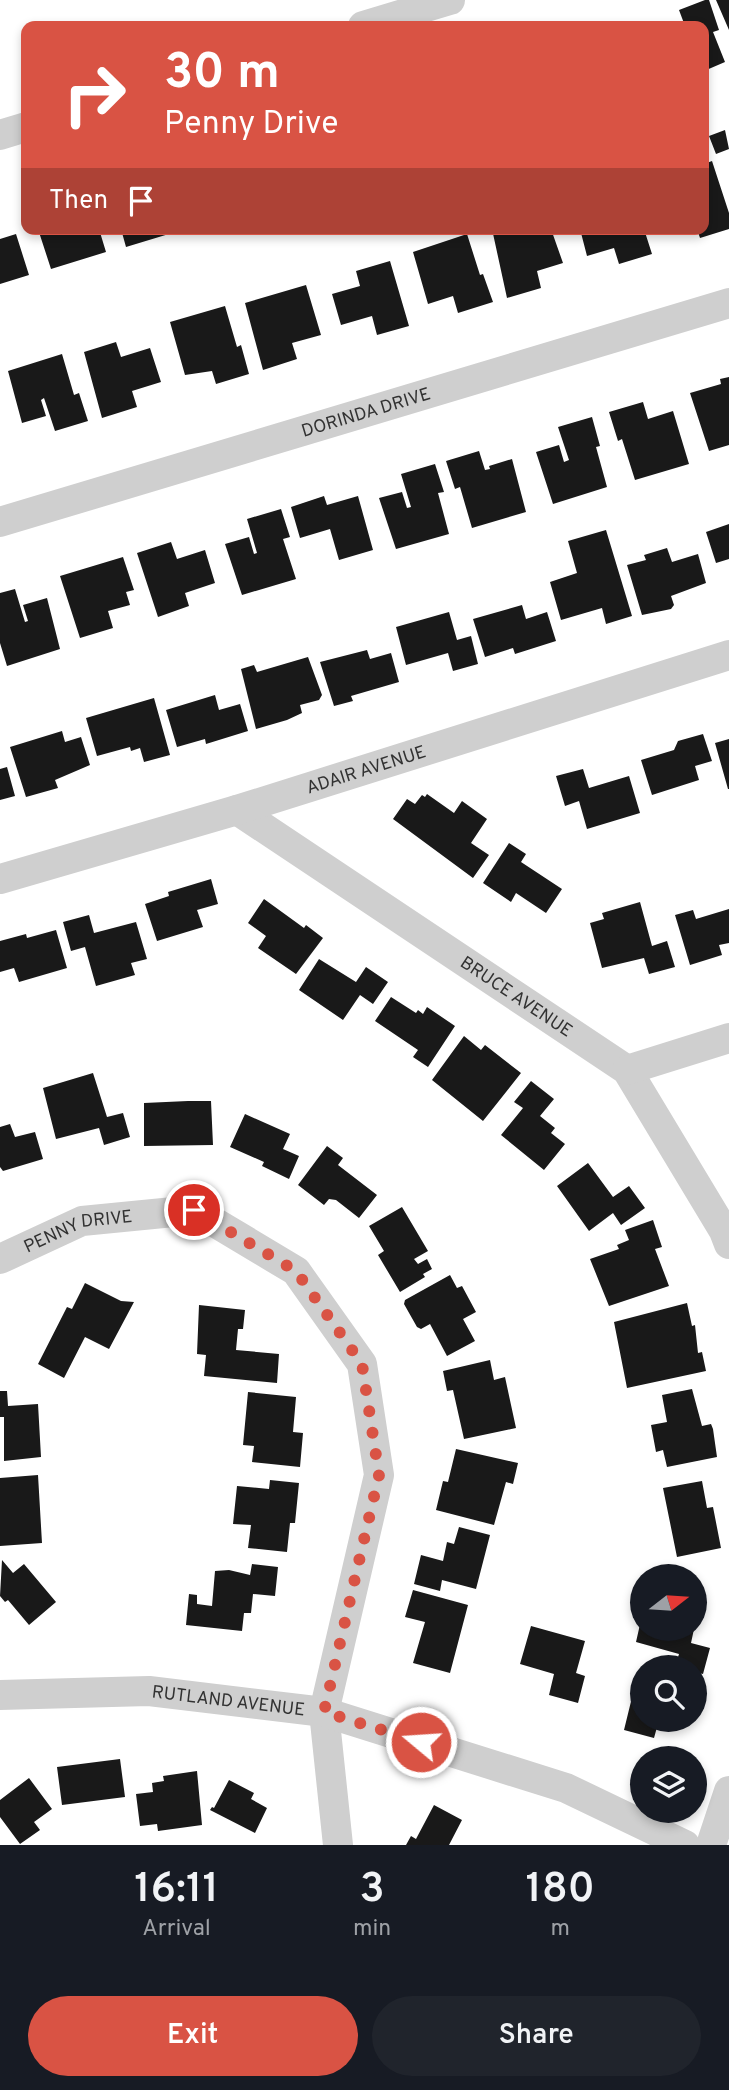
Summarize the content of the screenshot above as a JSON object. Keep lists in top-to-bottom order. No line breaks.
{"streets":{"street":["DORINDA DRIVE","ADAIR AVENUE","BRUCE AVENUE","PENNY DRIVE","RUTLAND AVENUE"]},"crossings":[["ADAIR AVENUE","BRUCE AVENUE"],["PENNY DRIVE","RUTLAND AVENUE"]],"north":"right","page":{"turn":["30 m","Penny Drive"],"then":"Then","eta":["16:11","Arrival","3","min","180","m"],"buttons":["Exit","Share"]}}
